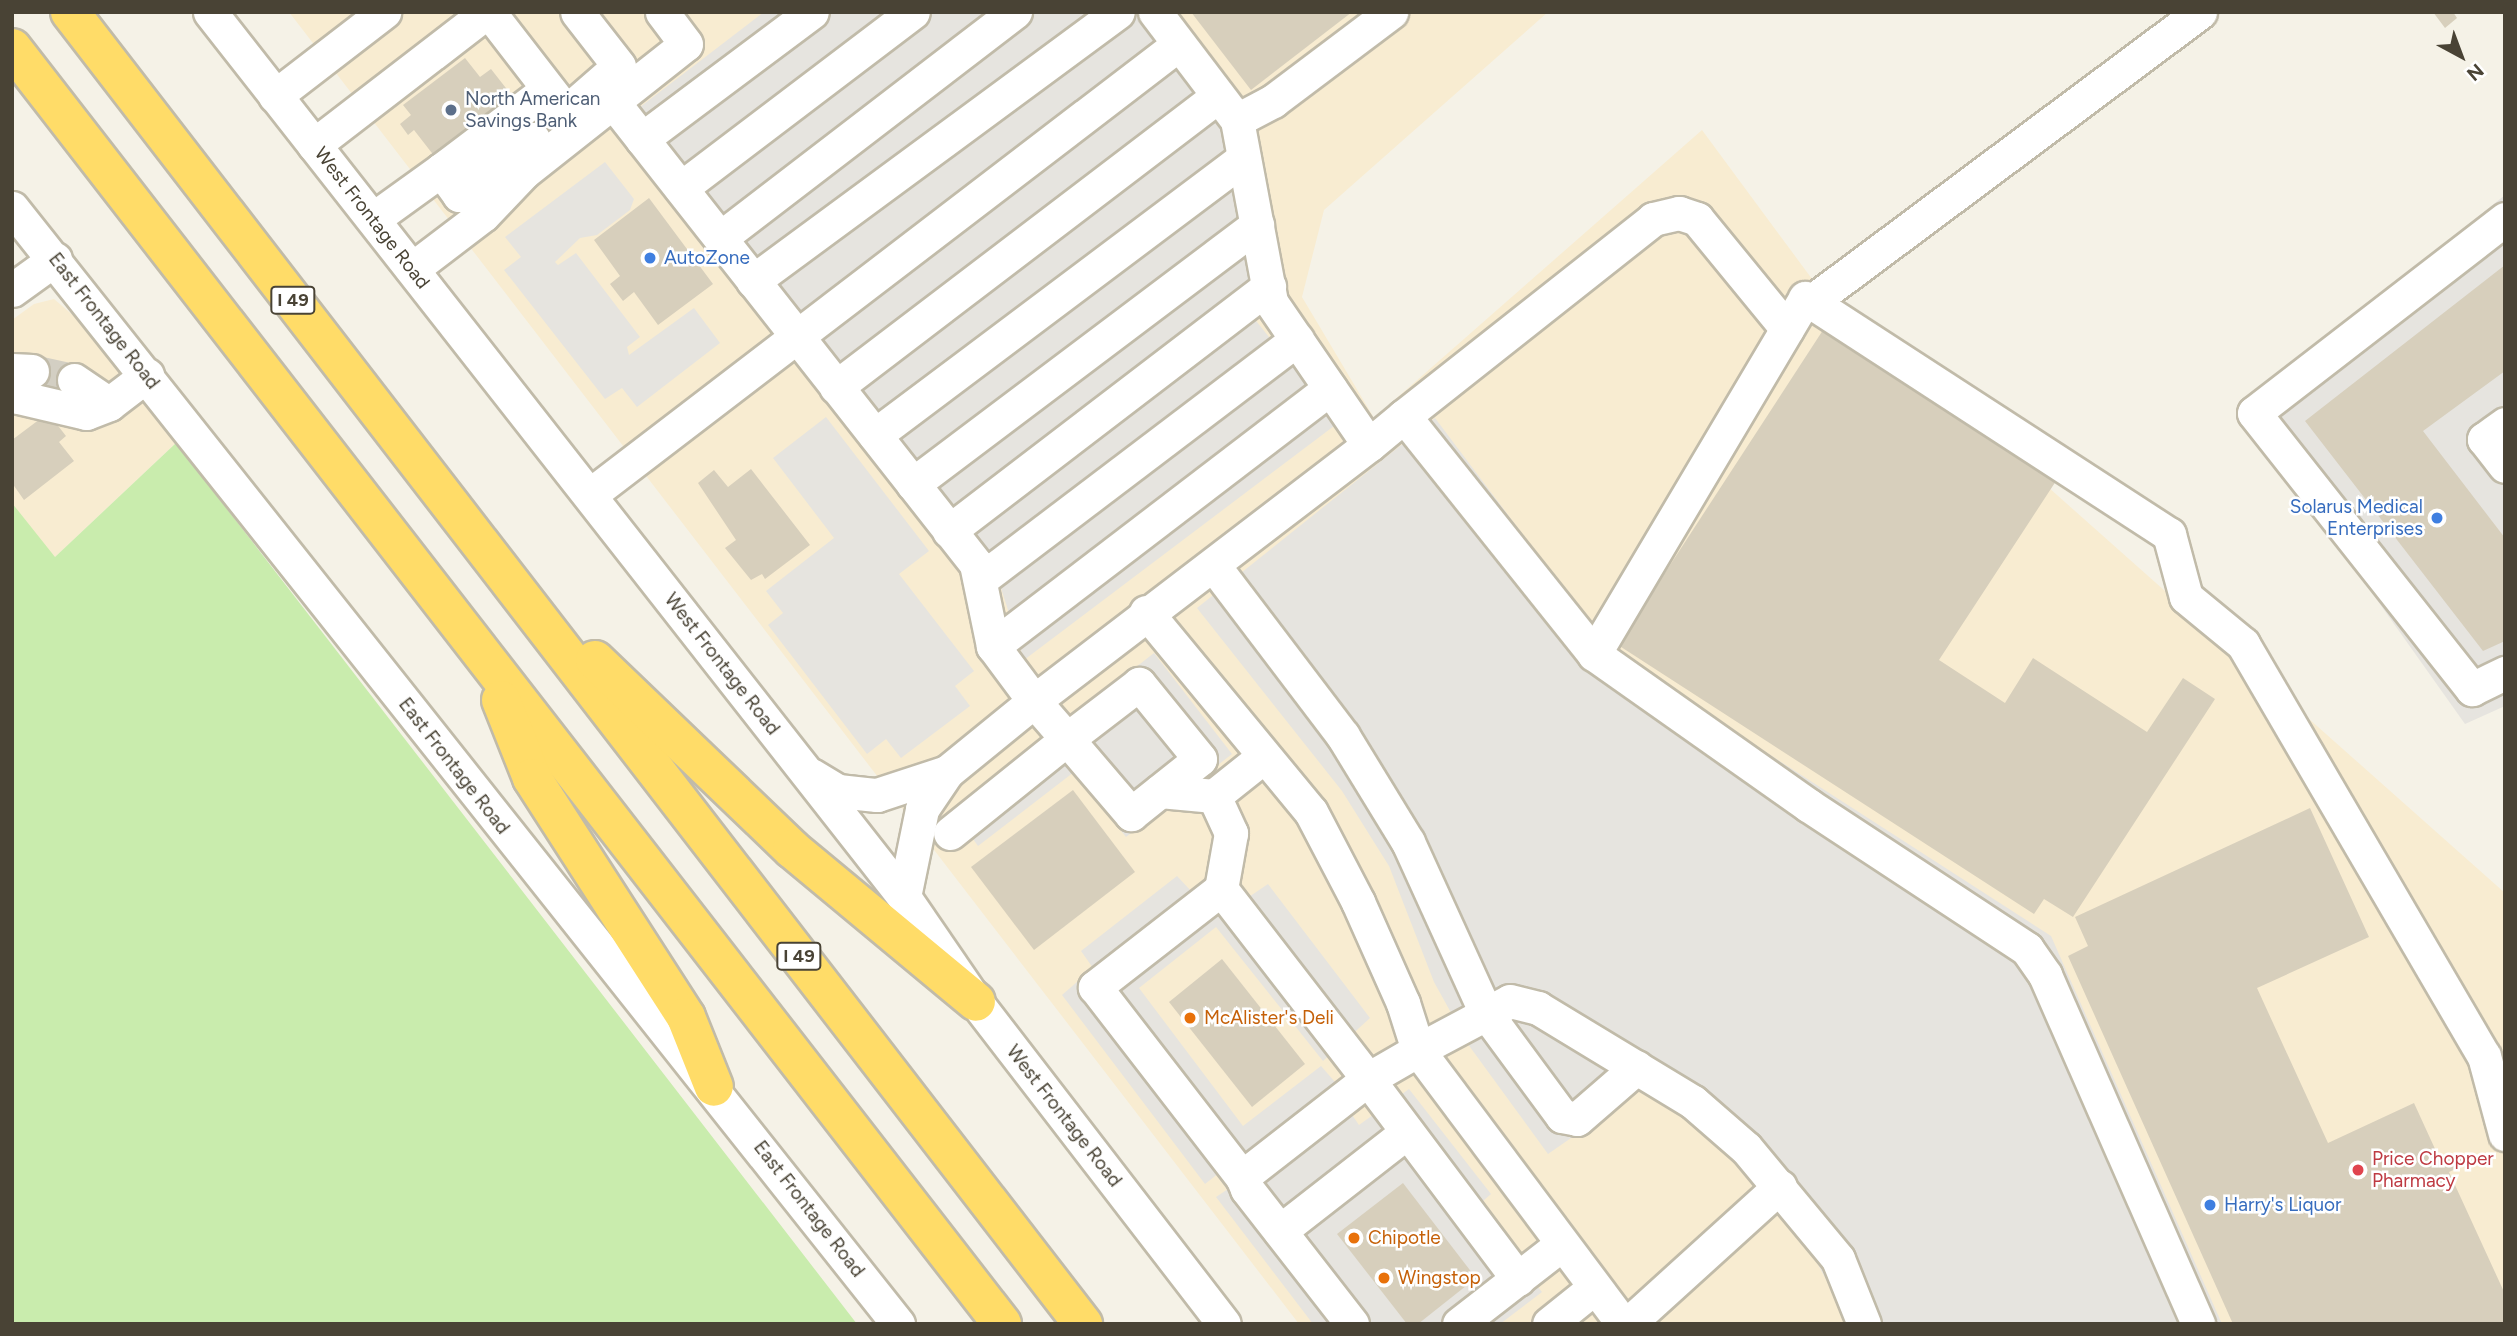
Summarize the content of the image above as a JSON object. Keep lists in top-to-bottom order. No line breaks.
{"streets":{"highway":["I 49"],"street":["West Frontage Road","East Frontage Road"]},"places":["North American Savings Bank","AutoZone","Solarus Medical Enterprises","McAlister's Deli","Price Chopper Pharmacy","Harry's Liquor","Chipotle","Wingstop"],"north":"bottom right"}
